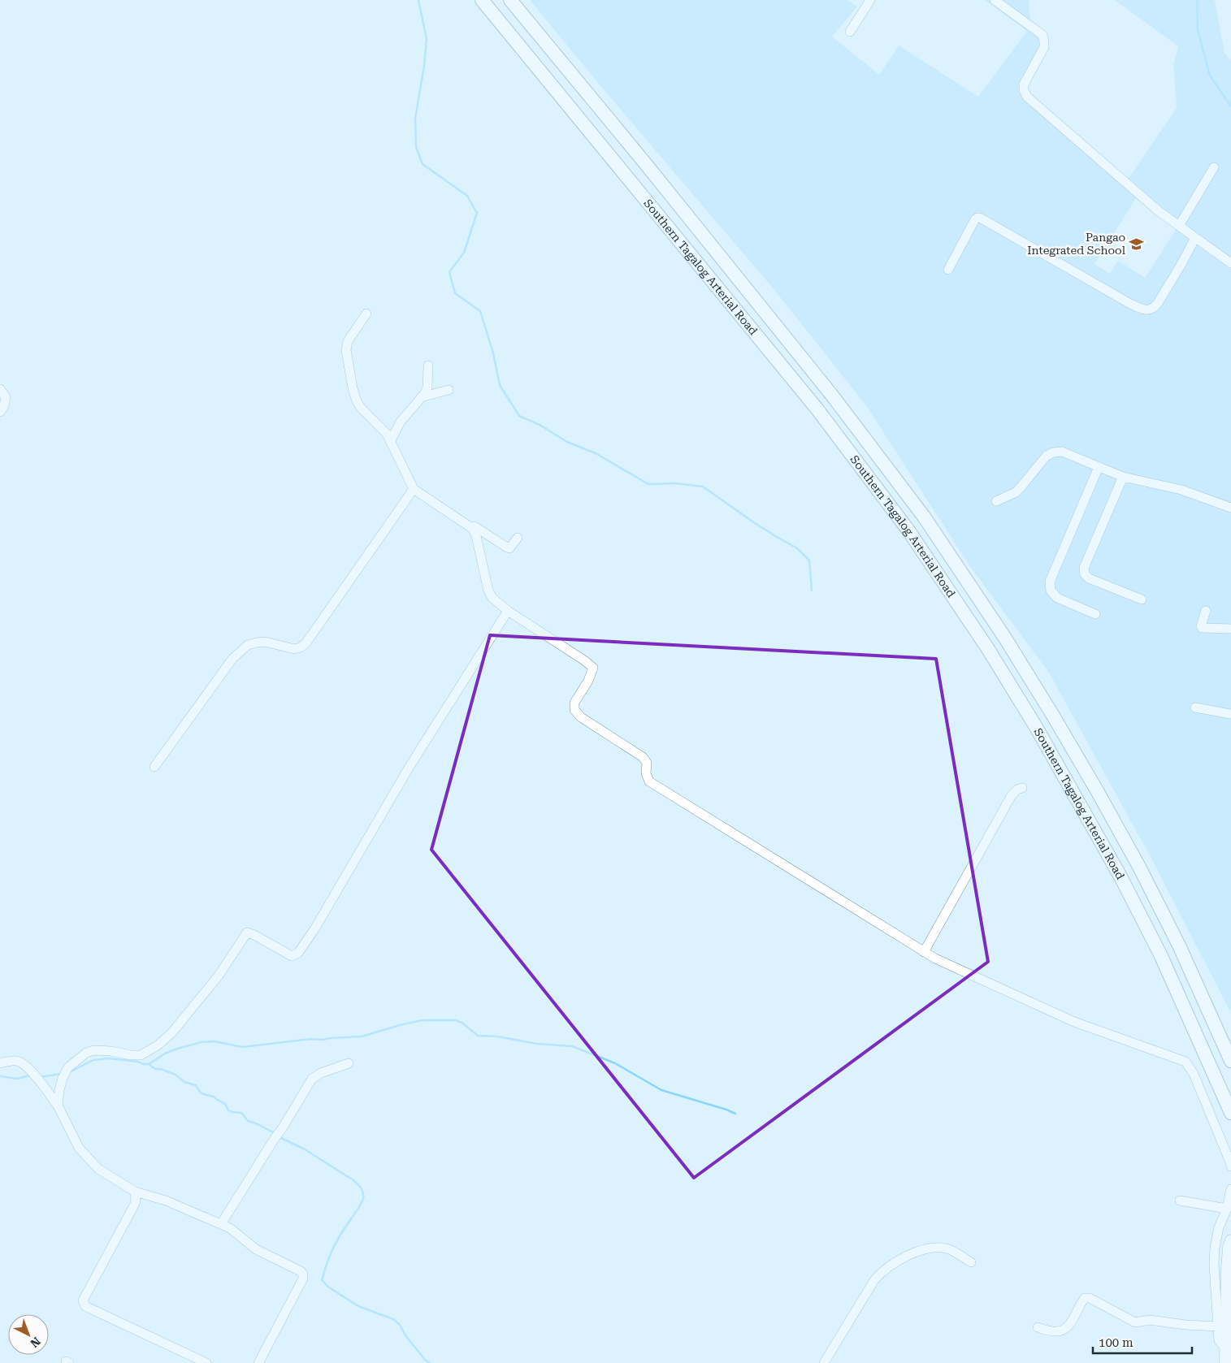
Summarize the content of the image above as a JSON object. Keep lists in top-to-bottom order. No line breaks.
{"streets":{"highway":["Southern Tagalog Arterial Road"]},"places":{"school or university":["Pangao Integrated School"]},"scale_bar":"100 m","north":"bottom right"}
